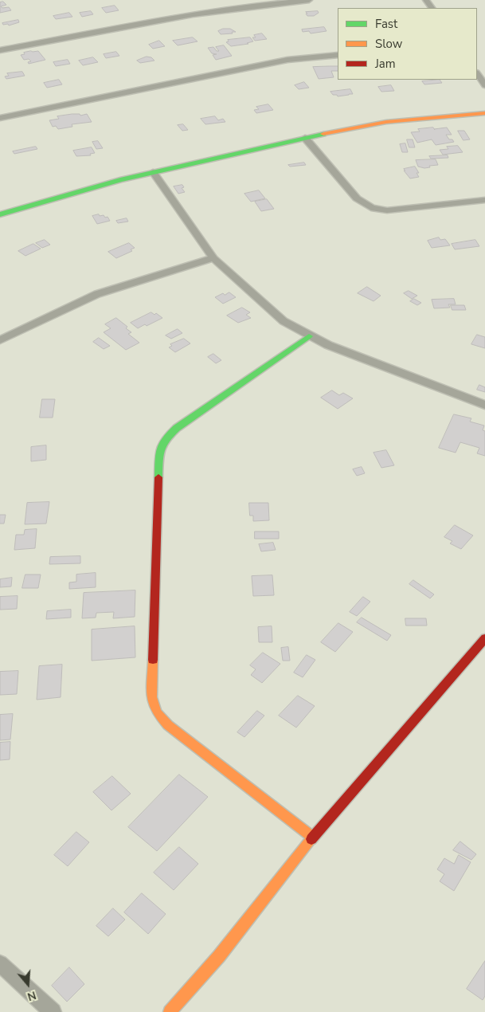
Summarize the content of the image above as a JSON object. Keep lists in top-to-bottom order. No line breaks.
{"legend":["Fast","Slow","Jam"],"north":"bottom"}
